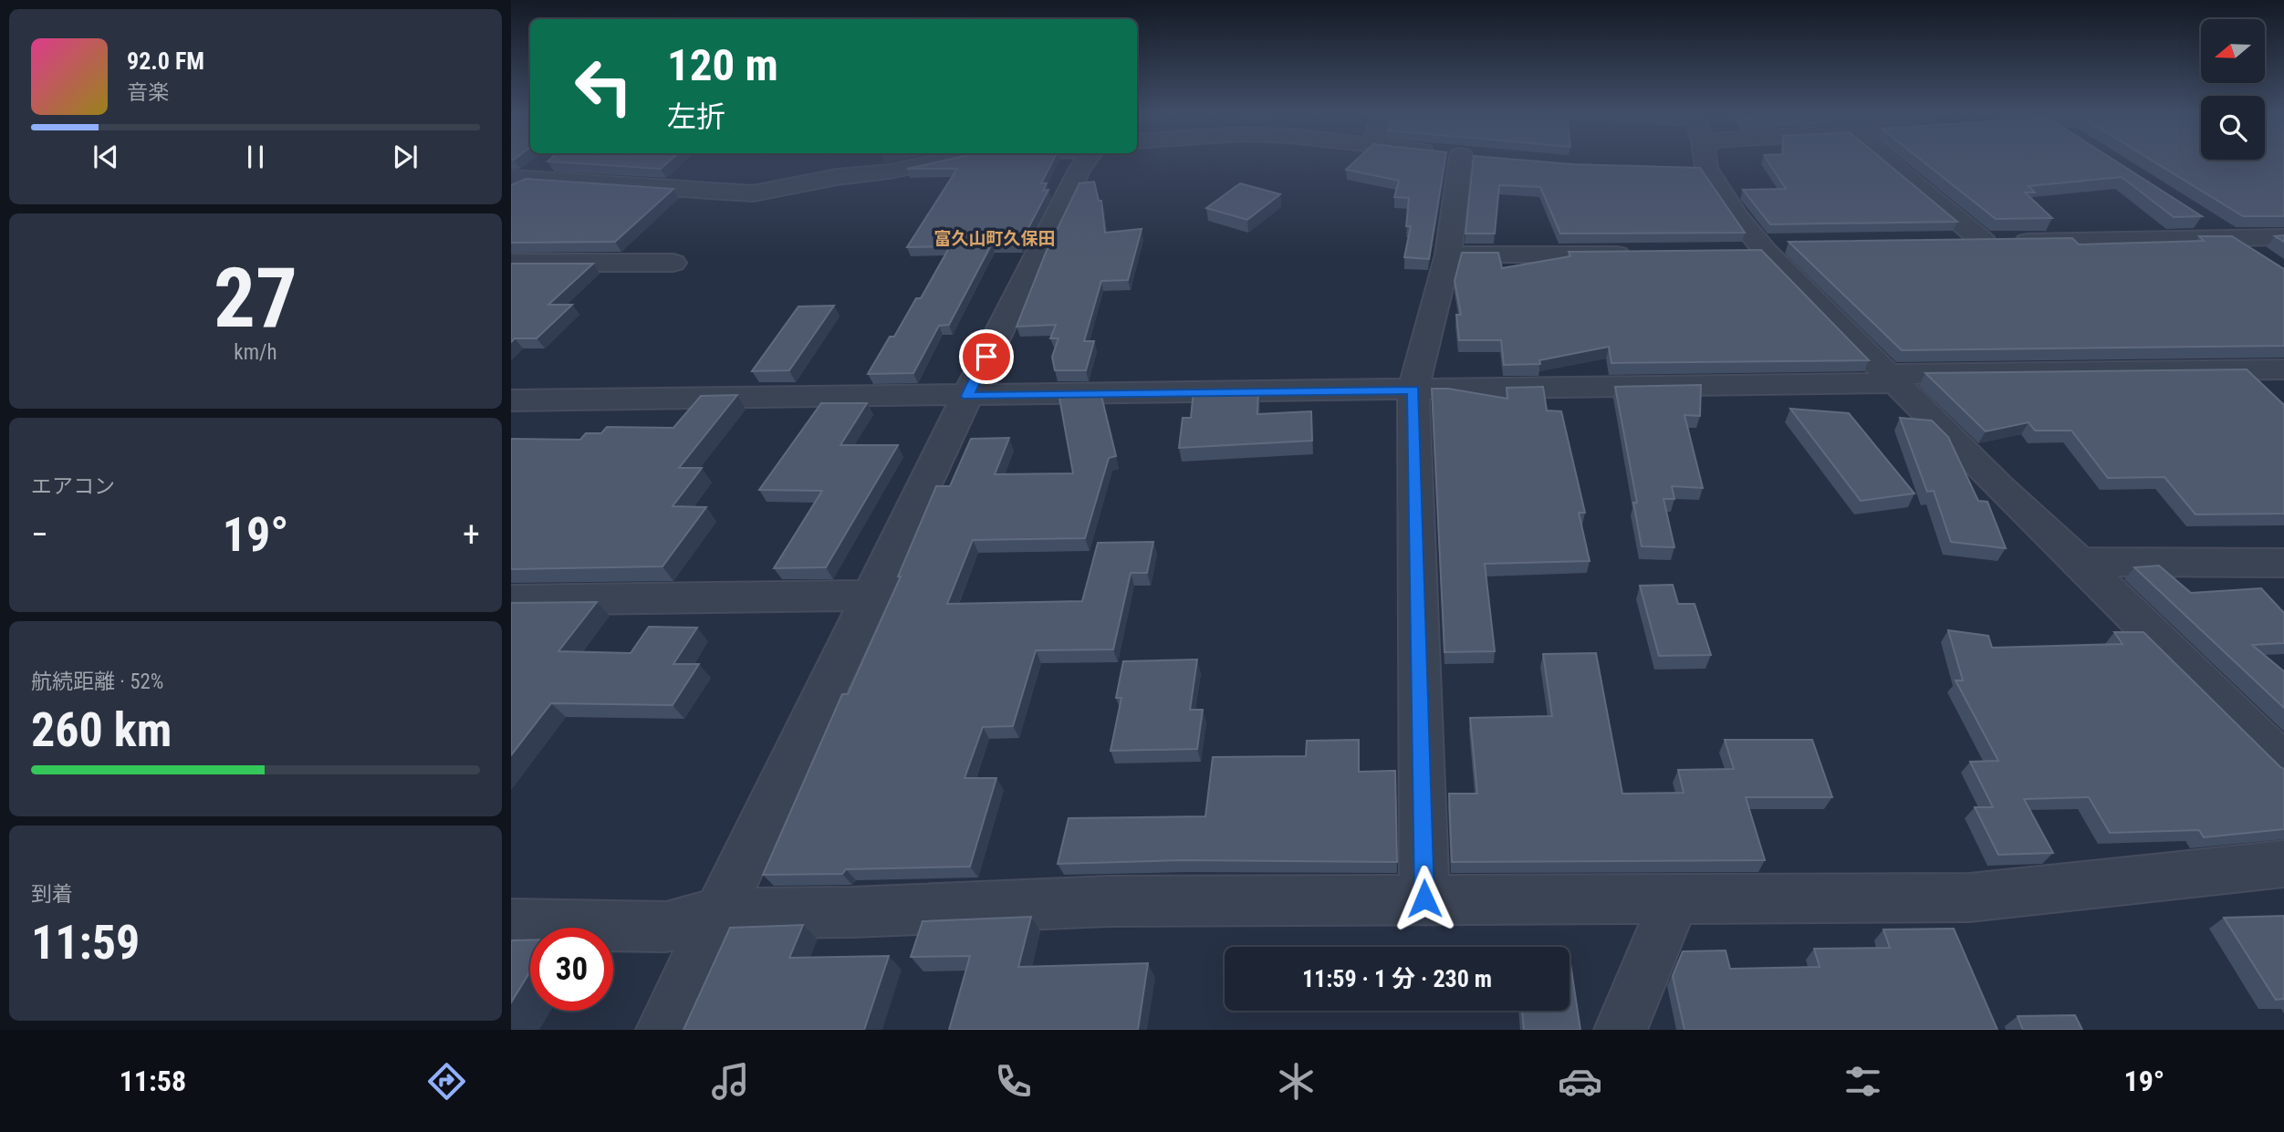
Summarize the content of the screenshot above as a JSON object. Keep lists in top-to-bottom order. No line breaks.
{"districts":["富久山町久保田"],"north":"left","page":{"turn":["120 m","左折"],"song":["92.0 FM","音楽"],"tile":[["27","km/h"],"エアコン",["航続距離 · 52%","260 km"],["到着","11:59"]],"heat":["−","19°","+"],"limit":"30","trip":"11:59 · 1 分 · 230 m","tabs":["11:58","19°"]}}
